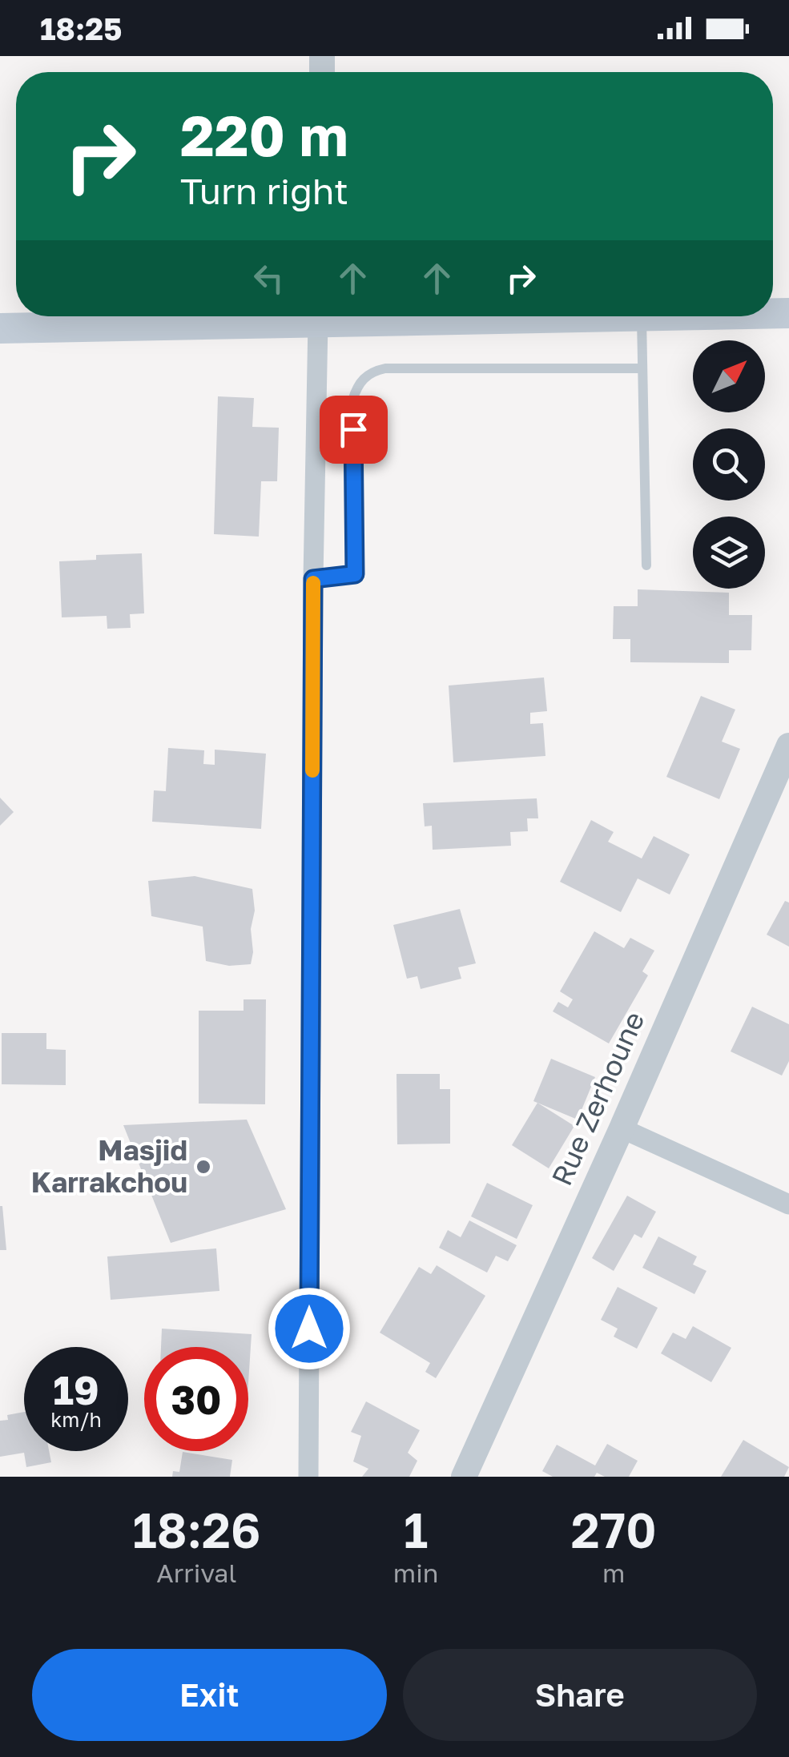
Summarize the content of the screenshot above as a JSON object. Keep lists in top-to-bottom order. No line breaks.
{"streets":{"street":["Rue Zerhoune"]},"places":["Masjid Karrakchou"],"north":"top right","page":{"status":"18:25","turn":["220 m","Turn right"],"speed":"19 km/h","limit":"30","eta":["18:26","Arrival","1","min","270","m"],"buttons":["Exit","Share"]}}
